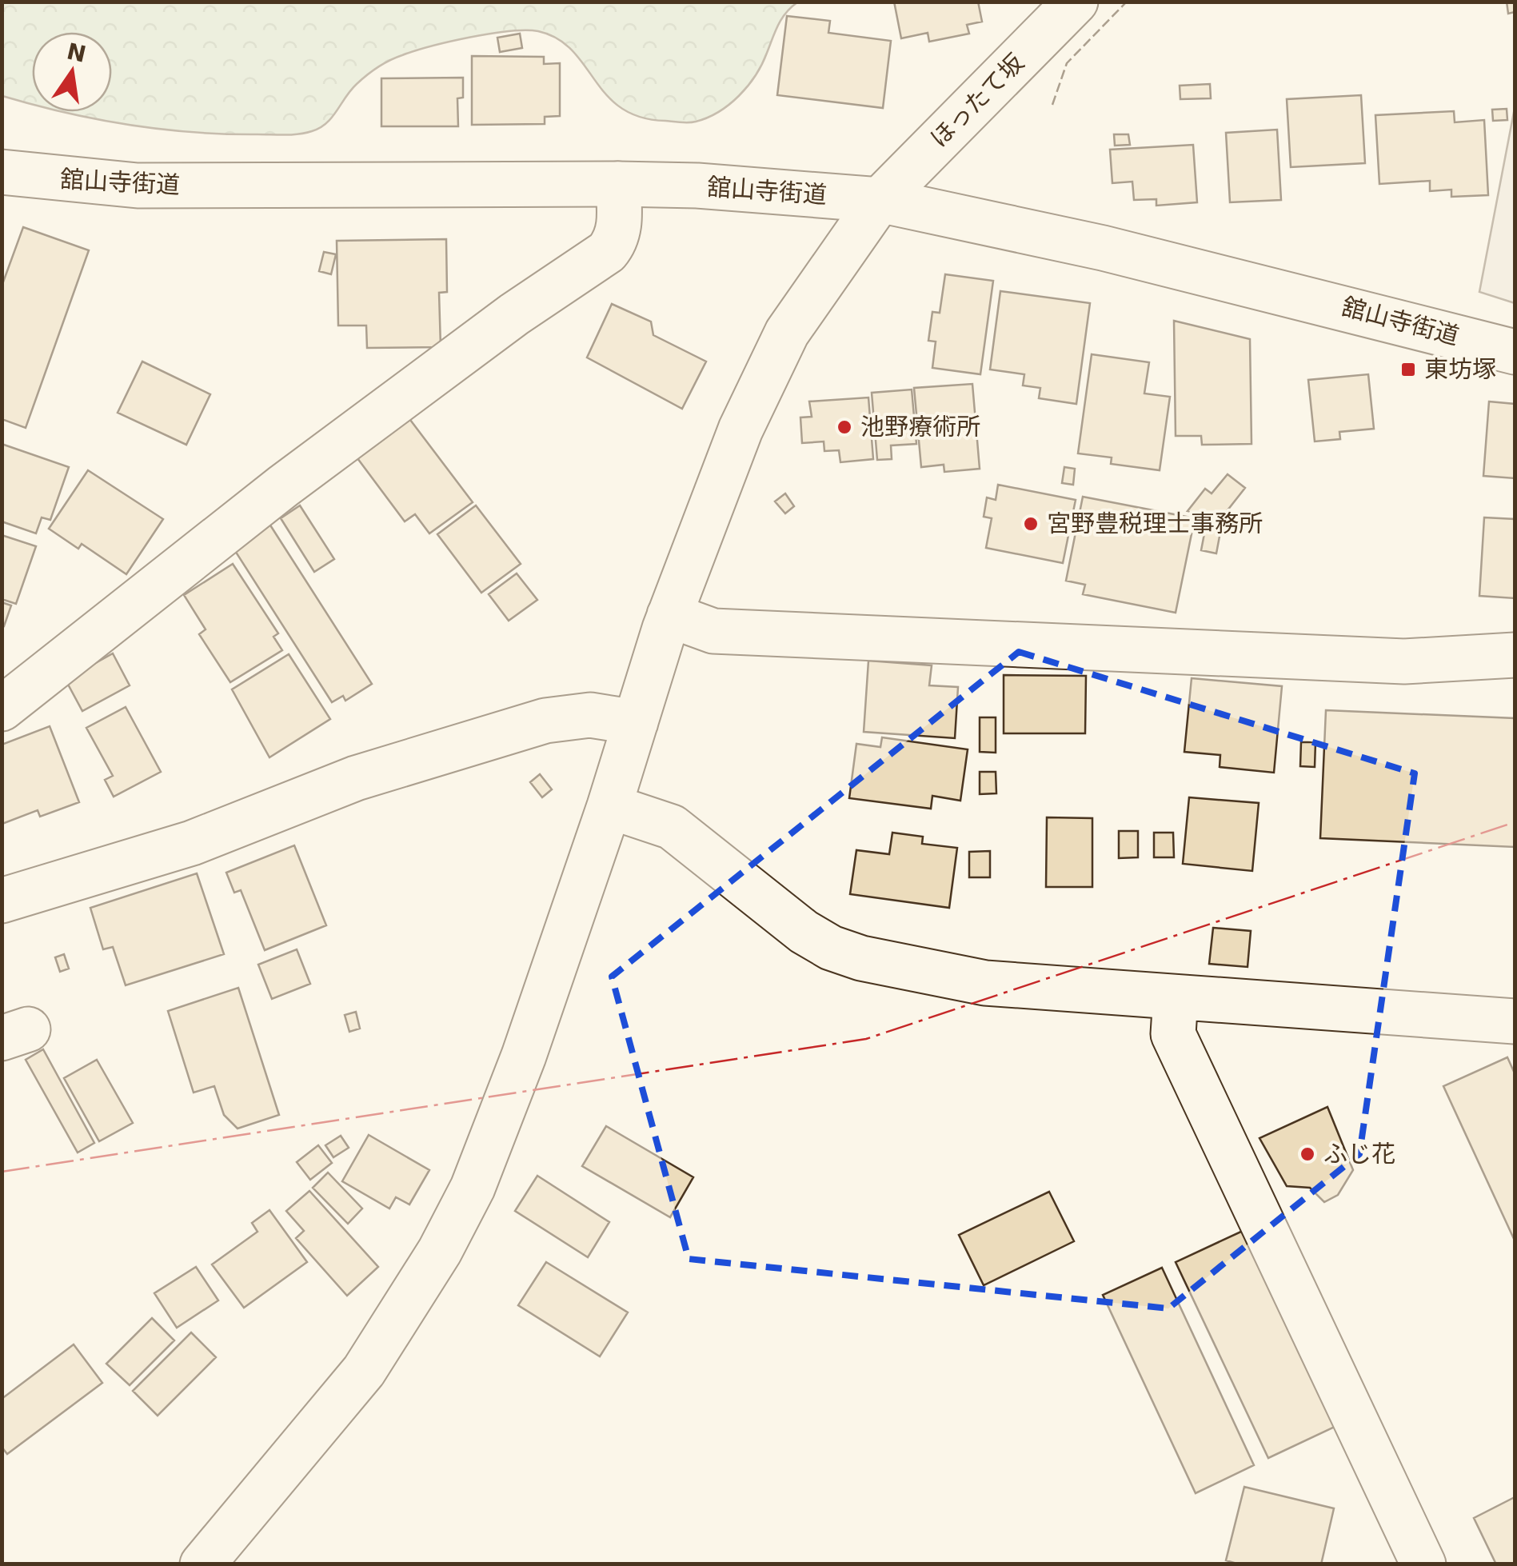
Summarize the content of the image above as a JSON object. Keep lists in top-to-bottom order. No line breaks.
{"streets":{"street":["ほったて坂","舘山寺街道"]},"crossings":[["ほったて坂","舘山寺街道"]],"places":{"transit":["東坊塚"],"other":["池野療術所","宮野豊税理士事務所","ふじ花"]},"north":"top"}
